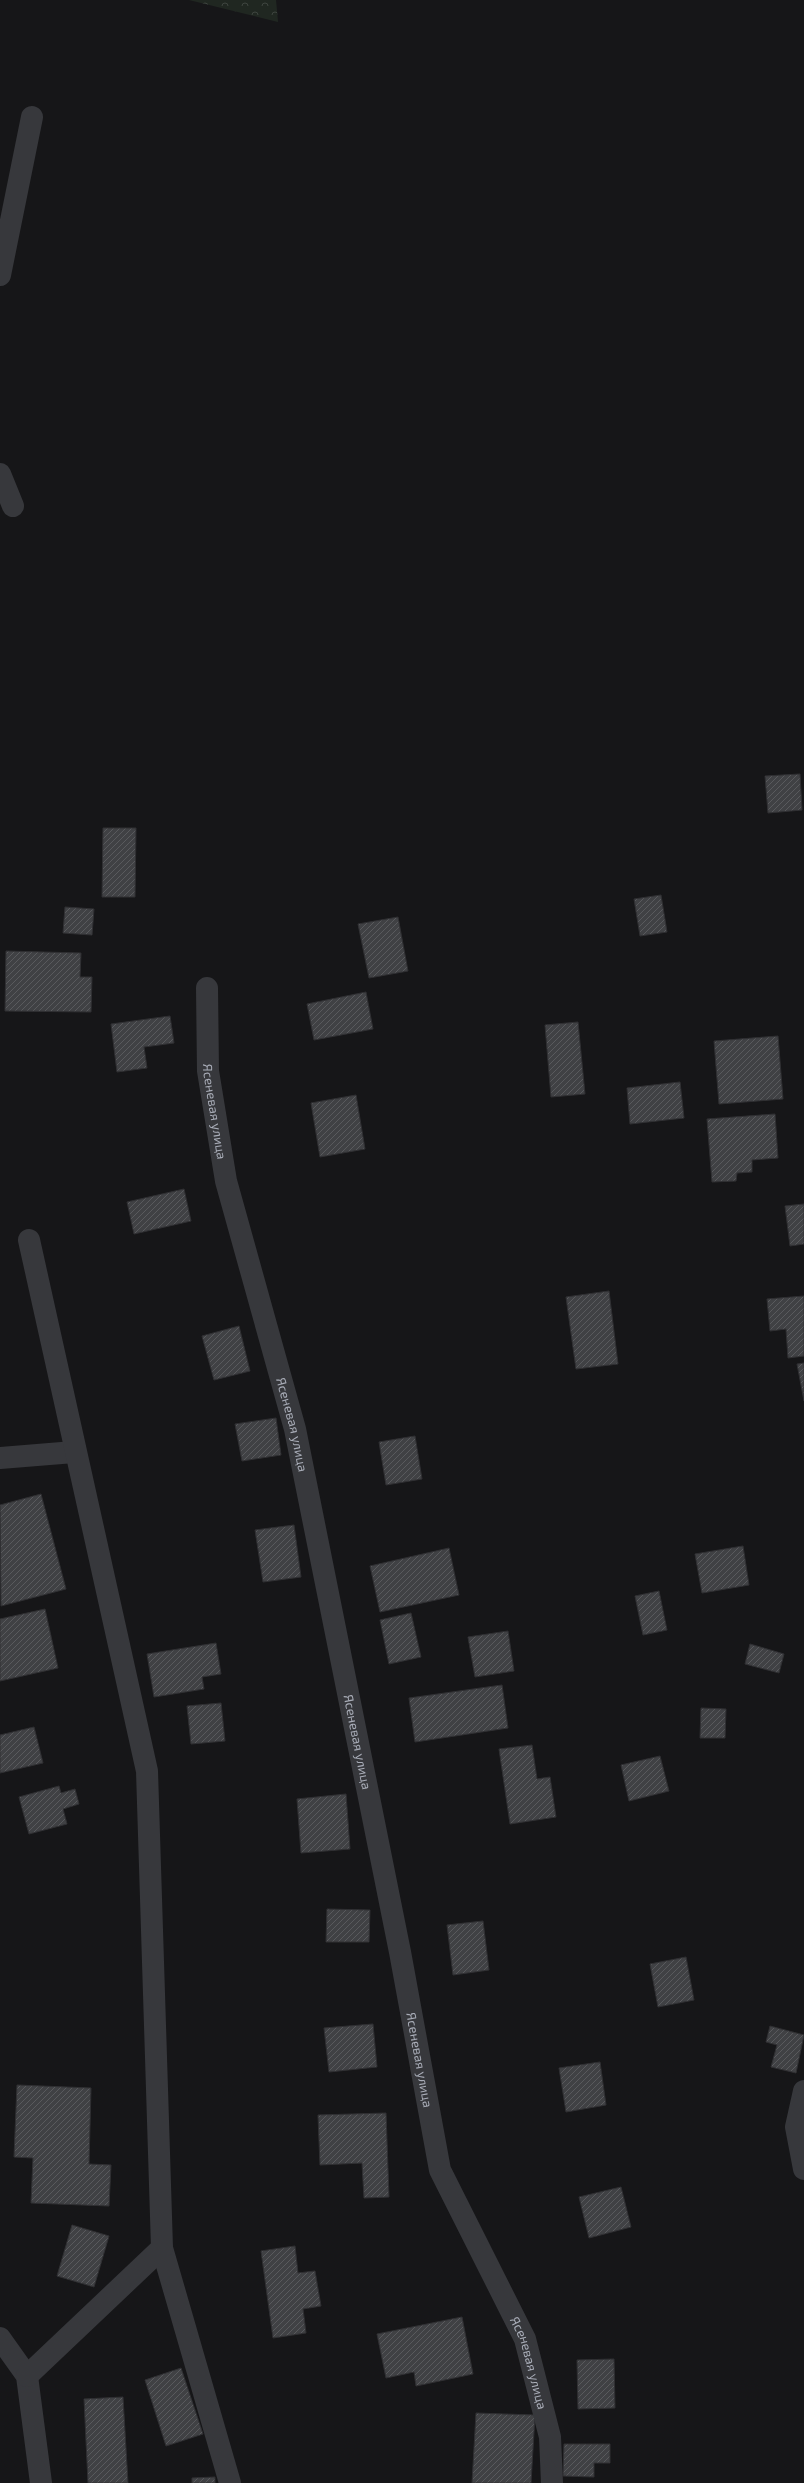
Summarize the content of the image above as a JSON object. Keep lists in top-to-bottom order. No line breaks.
{"streets":{"street":["Ясеневая улица"]}}
